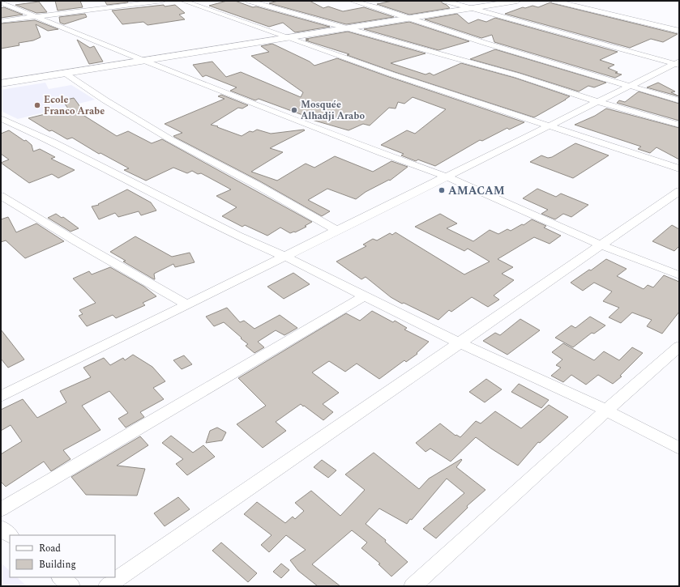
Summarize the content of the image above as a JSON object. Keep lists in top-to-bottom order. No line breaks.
{"places":["Ecole Franco Arabe","Mosquée Alhadji Arabo","AMACAM"],"legend":["Road","Building"]}
